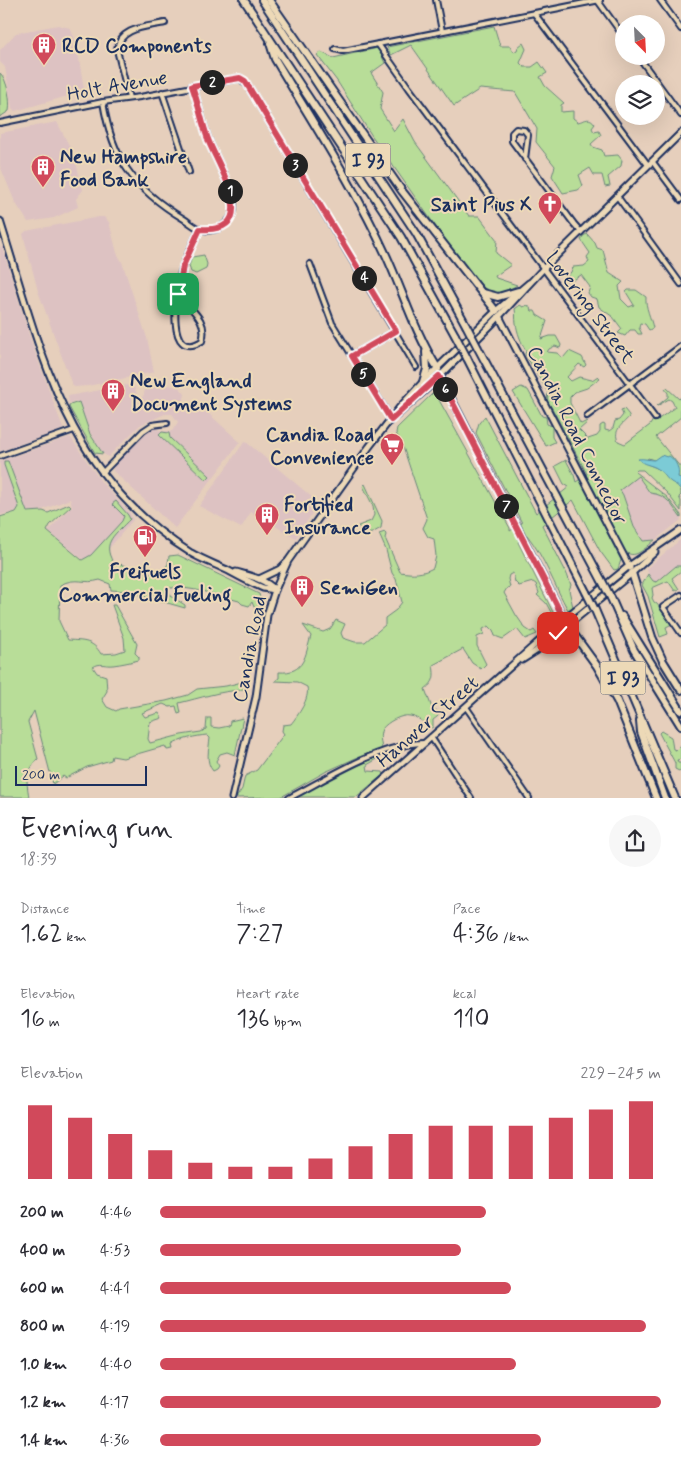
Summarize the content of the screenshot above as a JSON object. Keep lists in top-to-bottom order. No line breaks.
{"streets":{"highway":["I 93"],"main road":["Candia Road Connector","Candia Road","Hanover Street"],"street":["Holt Avenue","Lovering Street"]},"crossings":[["Lovering Street","Candia Road"],["Candia Road Connector","Candia Road"],["Candia Road Connector","Hanover Street"]],"places":{"building":["RCD Components","New Hampshire Food Bank","New England Document Systems","Fortified Insurance","SemiGen"],"church":["Saint Pius X"],"supermarket":["Candia Road Convenience"],"fuel station":["Freifuels Commercial Fueling"]},"scale_bar":"200 m","north":"bottom right","page":{"pins":["2","3","1","4","5","6","7"],"scale":"200 m","heading":["Evening run","18:39"],"stats":[["Distance","1.62 km"],["Time","7:27"],["Pace","4:36 /km"],["Elevation","16 m"],["Heart rate","136 bpm"],["kcal","110"]],"chart":["Elevation","229–245 m"],"list":[{"name":"200 m","note":"4:46"},{"name":"400 m","note":"4:53"},{"name":"600 m","note":"4:41"},{"name":"800 m","note":"4:19"},{"name":"1.0 km","note":"4:40"},{"name":"1.2 km","note":"4:17"},{"name":"1.4 km","note":"4:36"}]}}
